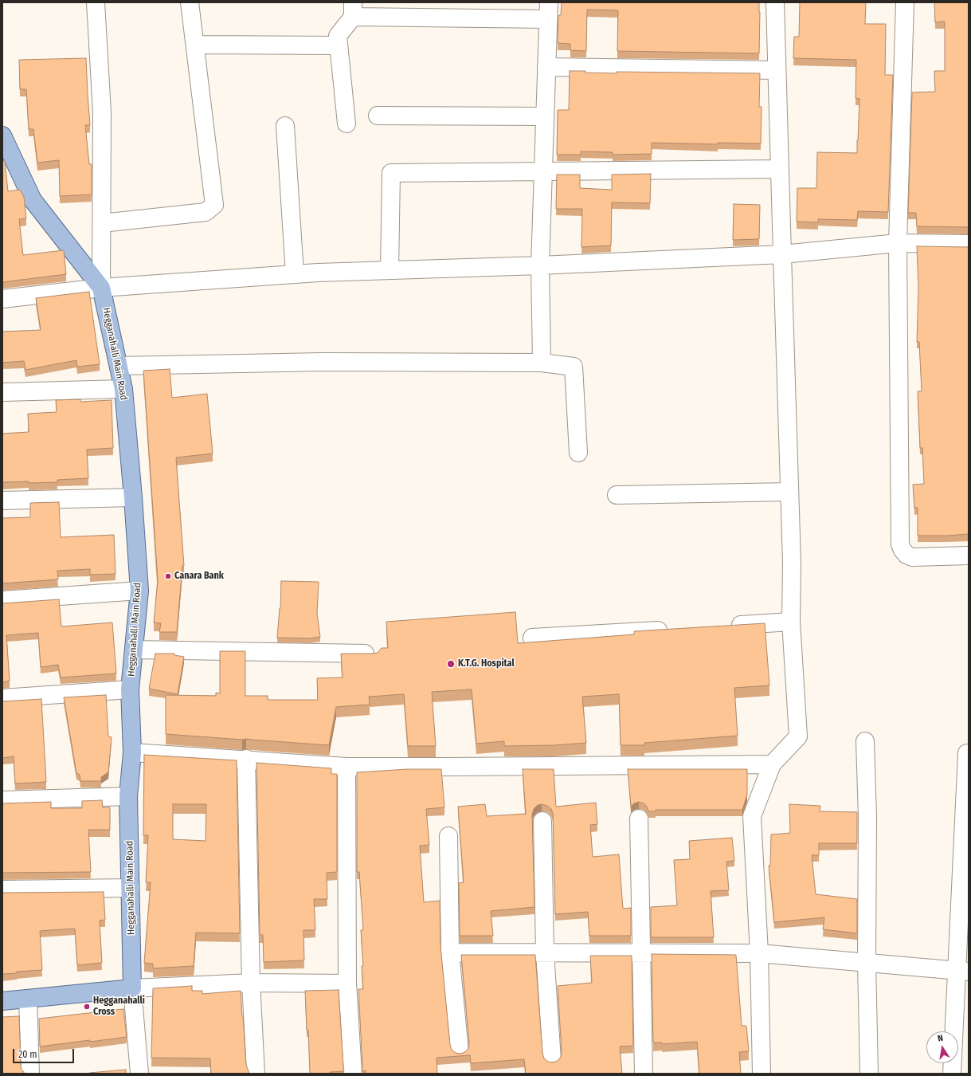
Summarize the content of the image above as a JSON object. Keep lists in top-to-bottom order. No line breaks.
{"streets":{"main road":["Hegganahalli Main Road"]},"places":["Canara Bank","K.T.G. Hospital","Hegganahalli Cross"],"scale_bar":"20 m","north":"top"}
